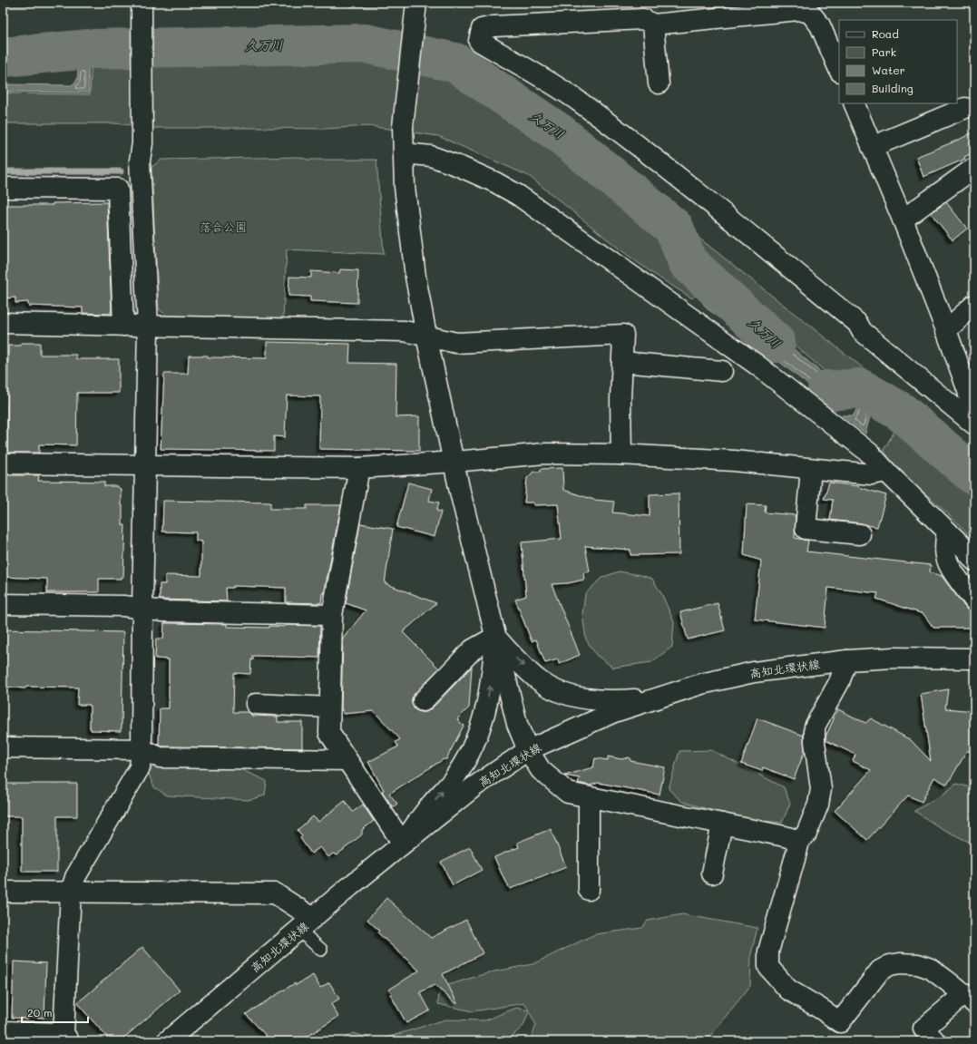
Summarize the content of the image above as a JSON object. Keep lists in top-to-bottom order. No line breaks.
{"streets":{"street":["高知北環状線"]},"water":["久万川"],"parks":["落合公園"],"legend":["Road","Park","Water","Building"],"scale_bar":"20 m"}
